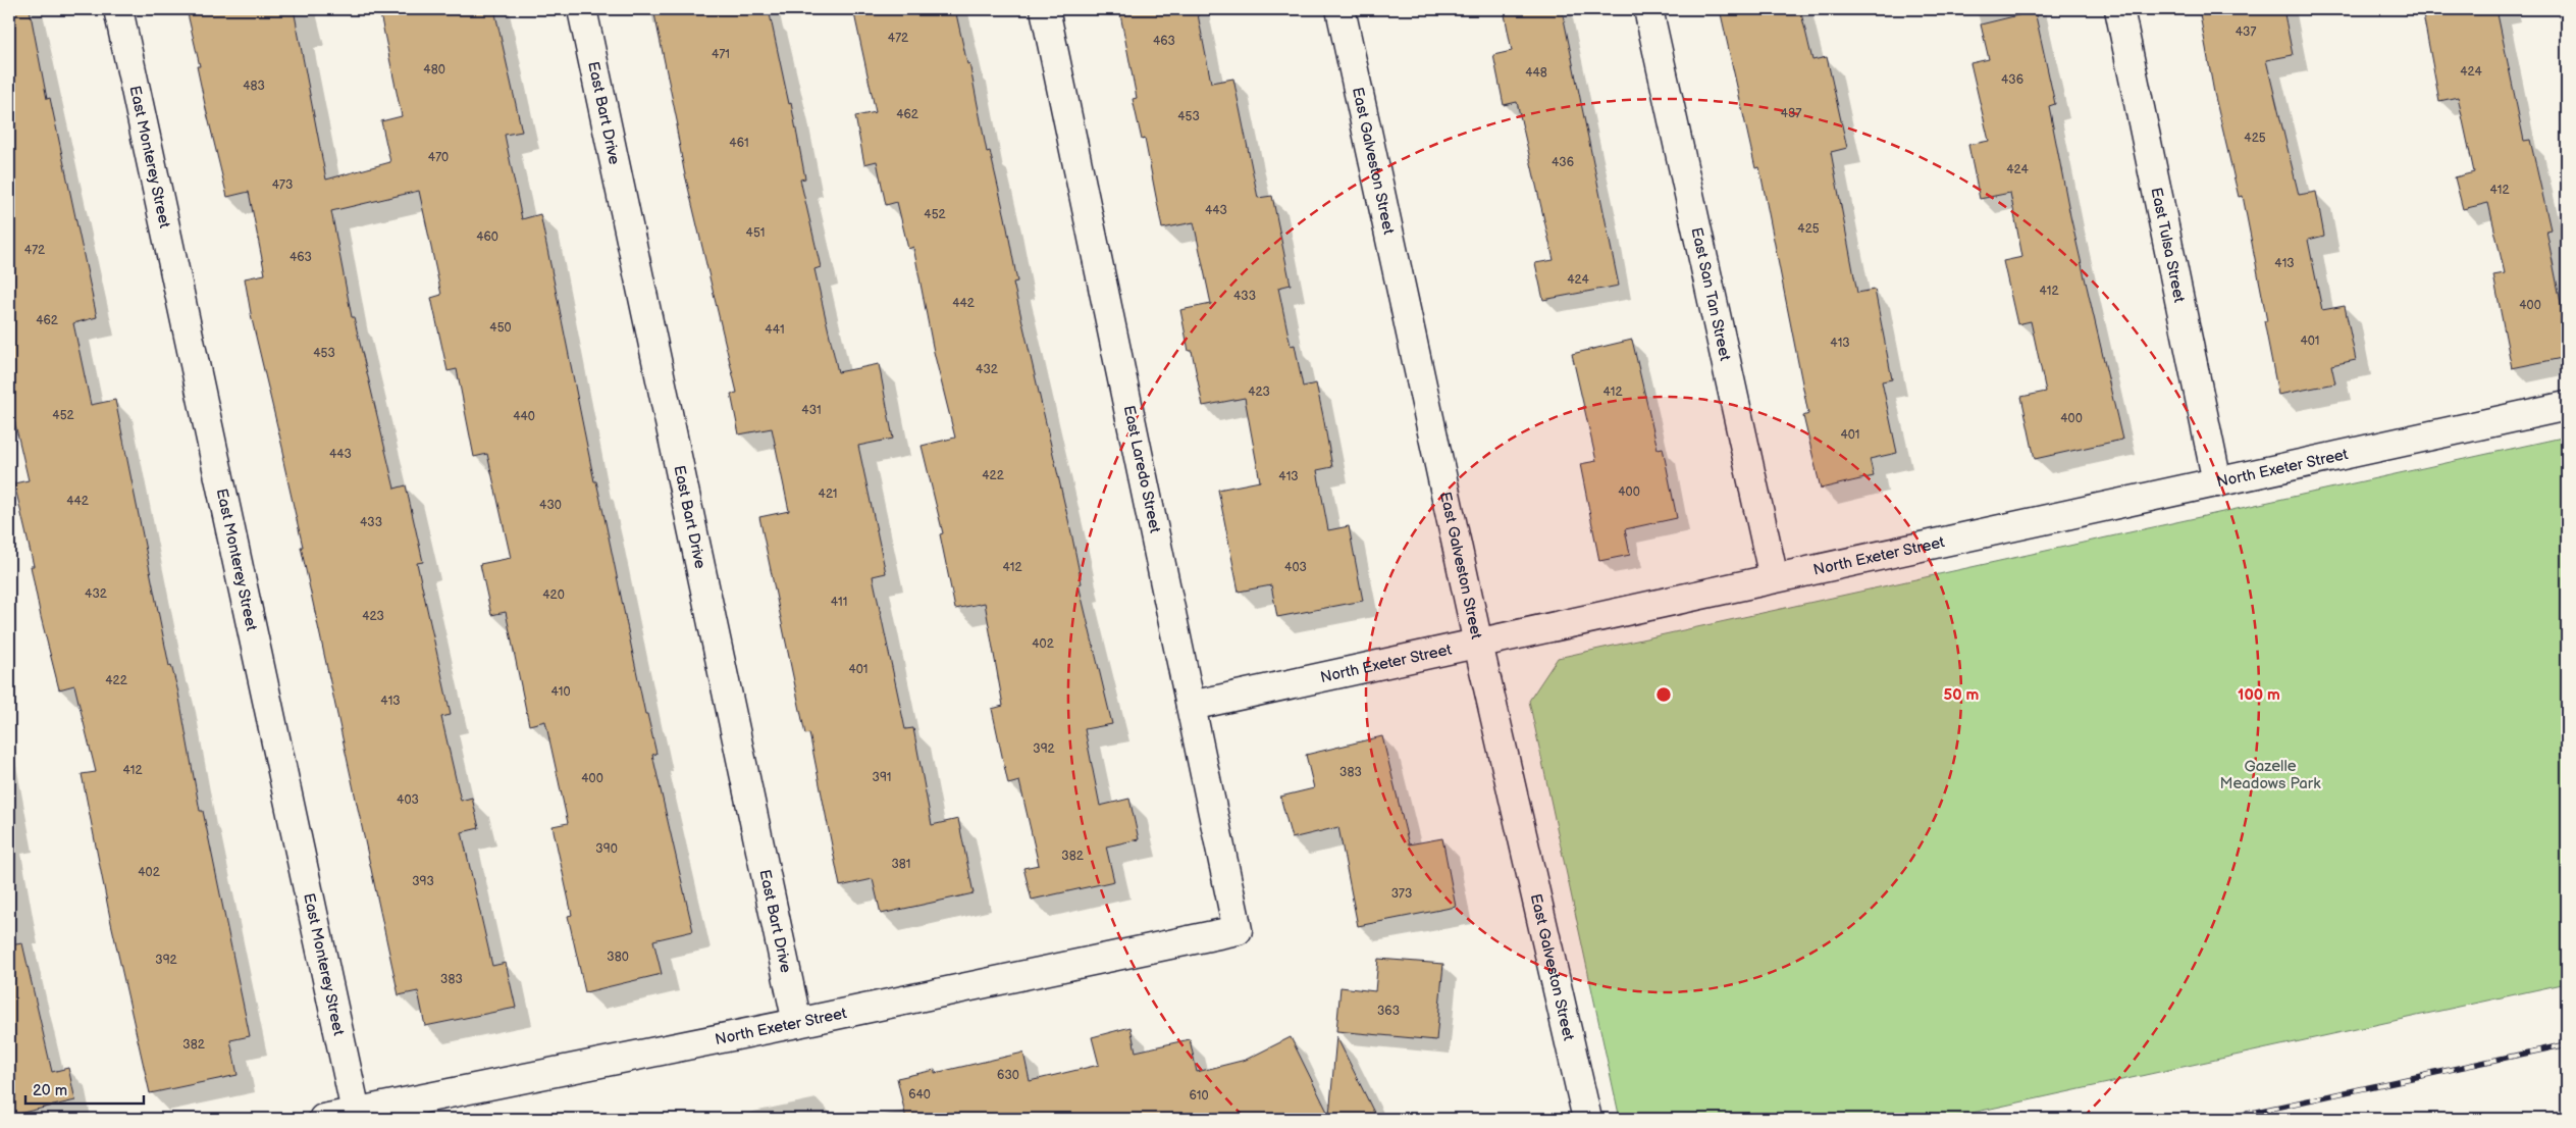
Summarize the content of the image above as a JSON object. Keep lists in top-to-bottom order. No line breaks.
{"streets":{"street":["East Bart Drive","East Monterey Street","East Galveston Street","East Tulsa Street","East San Tan Street","North Exeter Street","East Laredo Street"]},"crossings":[["East Bart Drive","North Exeter Street"],["East Monterey Street","North Exeter Street"],["East Galveston Street","North Exeter Street"],["East Tulsa Street","North Exeter Street"],["East San Tan Street","North Exeter Street"],["North Exeter Street","East Laredo Street"]],"parks":["Gazelle Meadows Park"],"house_numbers":["437","472","463","471","480","424","448","436","483","437","462","453","425","461","470","436","424","473","412","443","452","425","451","460","472","463","413","424","412","433","442","400","462","450","441","401","413","453","432","423","412","431","452","440","400","401","443","422","413","400","421","442","430","433","412","403","432","420","411","423","402","401","422","410","413","392","412","383","391","400","403","390","382","381","402","393","373","380","392","383","363","382","630","640","610"],"scale_bar":"20 m","rings":["50 m","100 m"]}
